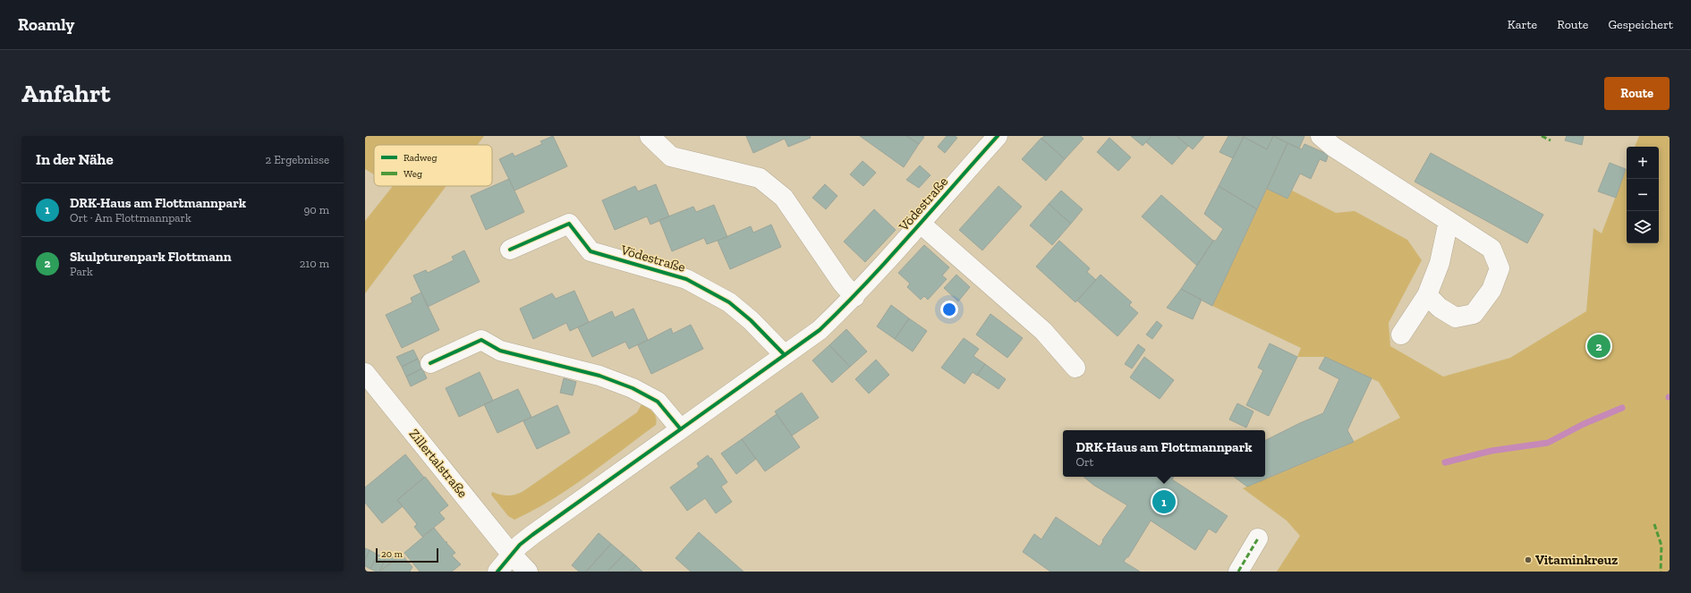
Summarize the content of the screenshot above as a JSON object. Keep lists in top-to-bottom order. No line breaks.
{"streets":{"street":["Vödestraße","Zillertalstraße"]},"crossings":[["Vödestraße","Zillertalstraße"]],"places":["Vitaminkreuz"],"legend":["Radweg","Weg"],"scale_bar":"20 m","page":{"header":"Roamly","nav":["Karte","Route","Gespeichert"],"buttons":"Route","title":"Anfahrt","heading":["In der Nähe","2 Ergebnisse"],"map_buttons":["+","−"],"list":[{"mark":"1","name":"DRK-Haus am Flottmannpark","note":"Ort · Am Flottmannpark","value":"90 m"},{"mark":"2","name":"Skulpturenpark Flottmann","note":"Park","value":"210 m"}],"pins":["2","1"],"popup":["DRK-Haus am Flottmannpark","Ort"],"scale":"20 m"}}
